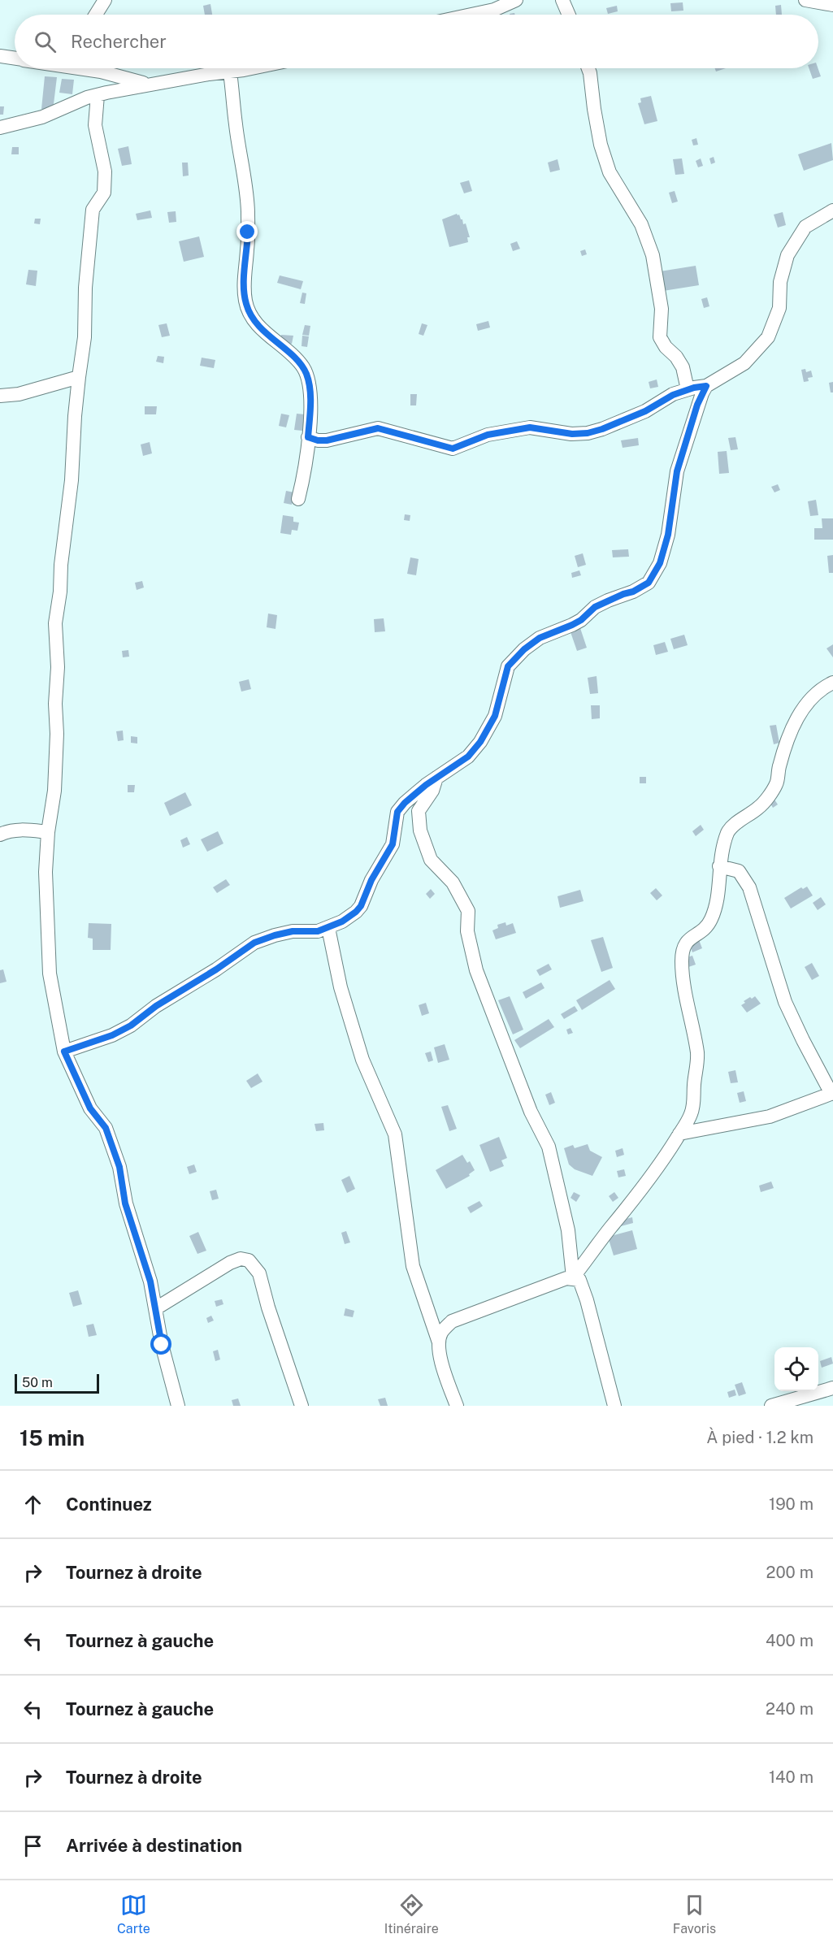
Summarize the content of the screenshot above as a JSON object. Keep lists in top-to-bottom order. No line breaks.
{"scale_bar":"50 m","page":{"search":"Rechercher","scale":"50 m","heading":["15 min","À pied · 1.2 km"],"list":[["Continuez","190 m"],["Tournez à droite","200 m"],["Tournez à gauche","400 m"],["Tournez à gauche","240 m"],["Tournez à droite","140 m"],"Arrivée à destination"],"nav":["Carte","Itinéraire","Favoris"]}}
